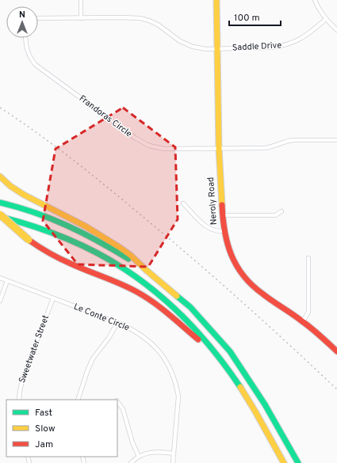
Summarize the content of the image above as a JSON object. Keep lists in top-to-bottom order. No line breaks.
{"streets":{"main road":["Neroly Road"],"street":["Saddle Drive","Frandoras Circle","Le Conte Circle","Sweetwater Street"]},"crossings":[["Saddle Drive","Neroly Road"],["Frandoras Circle","Neroly Road"],["Le Conte Circle","Sweetwater Street"]],"legend":["Fast","Slow","Jam"],"scale_bar":"100 m","north":"top"}
